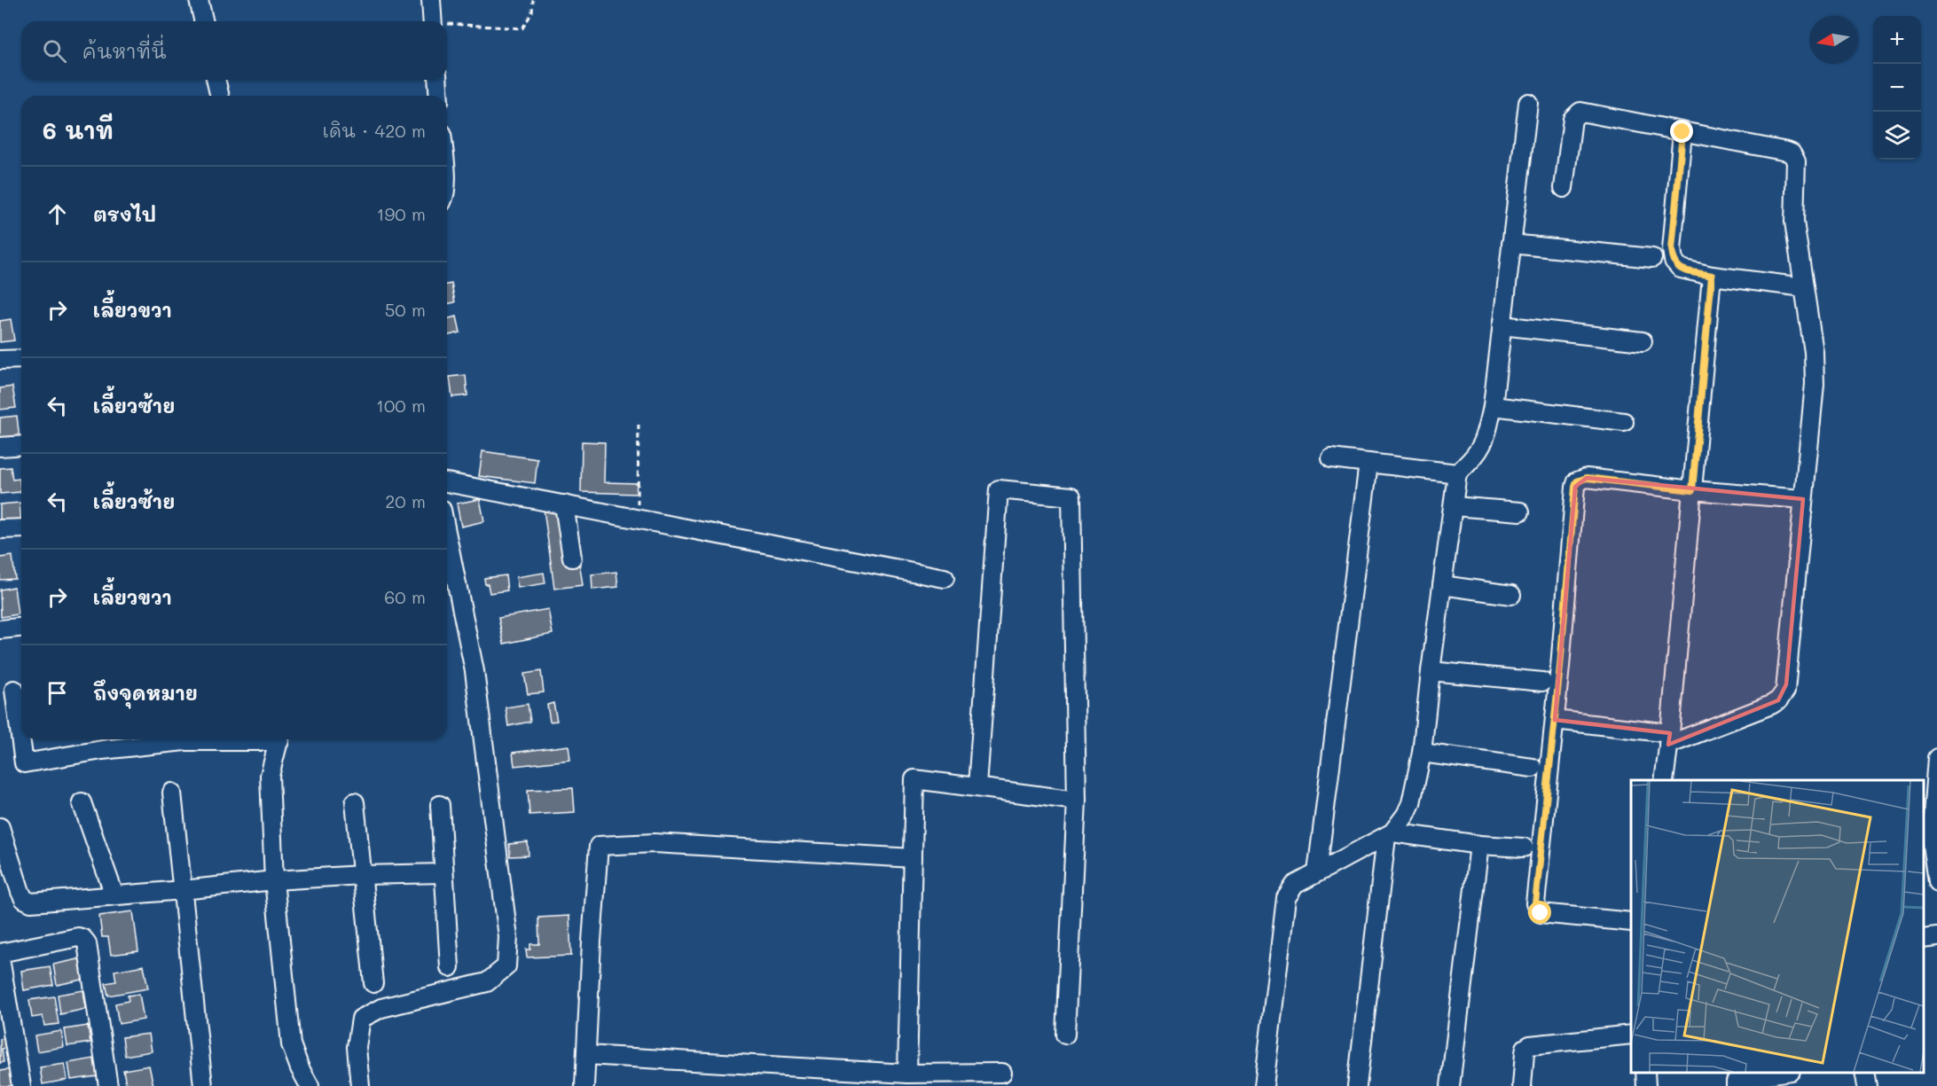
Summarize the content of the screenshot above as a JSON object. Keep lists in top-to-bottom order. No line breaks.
{"north":"left","page":{"map_buttons":["+","−"],"search":"ค้นหาที่นี่","heading":["6 นาที","เดิน · 420 m"],"list":[["ตรงไป","190 m"],["เลี้ยวขวา","50 m"],["เลี้ยวซ้าย","100 m"],["เลี้ยวซ้าย","20 m"],["เลี้ยวขวา","60 m"],"ถึงจุดหมาย"]}}
